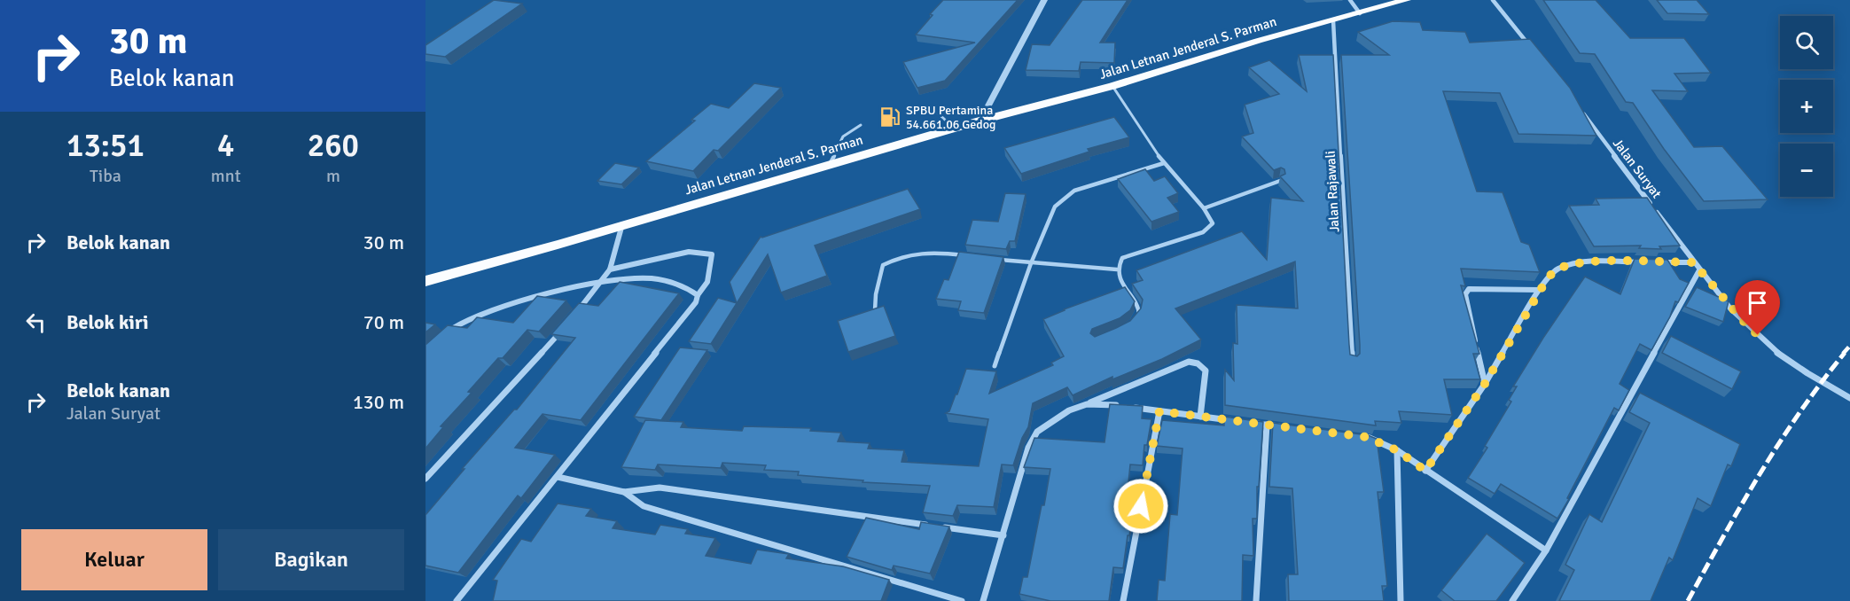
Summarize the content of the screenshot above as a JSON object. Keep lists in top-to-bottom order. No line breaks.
{"streets":{"highway":["Jalan Letnan Jenderal S. Parman"],"street":["Jalan Suryat","Jalan Rajawali"]},"crossings":[["Jalan Letnan Jenderal S. Parman","Jalan Rajawali"]],"places":{"fuel station":["SPBU Pertamina 54.661.06 Gedog"]},"page":{"turn":["30 m","Belok kanan"],"map_buttons":["+","−"],"eta":["13:51","Tiba","4","mnt","260","m"],"list":[{"name":"Belok kanan","value":"30 m"},{"name":"Belok kiri","value":"70 m"},{"name":"Belok kanan","note":"Jalan Suryat","value":"130 m"}],"buttons":["Keluar","Bagikan"]}}
